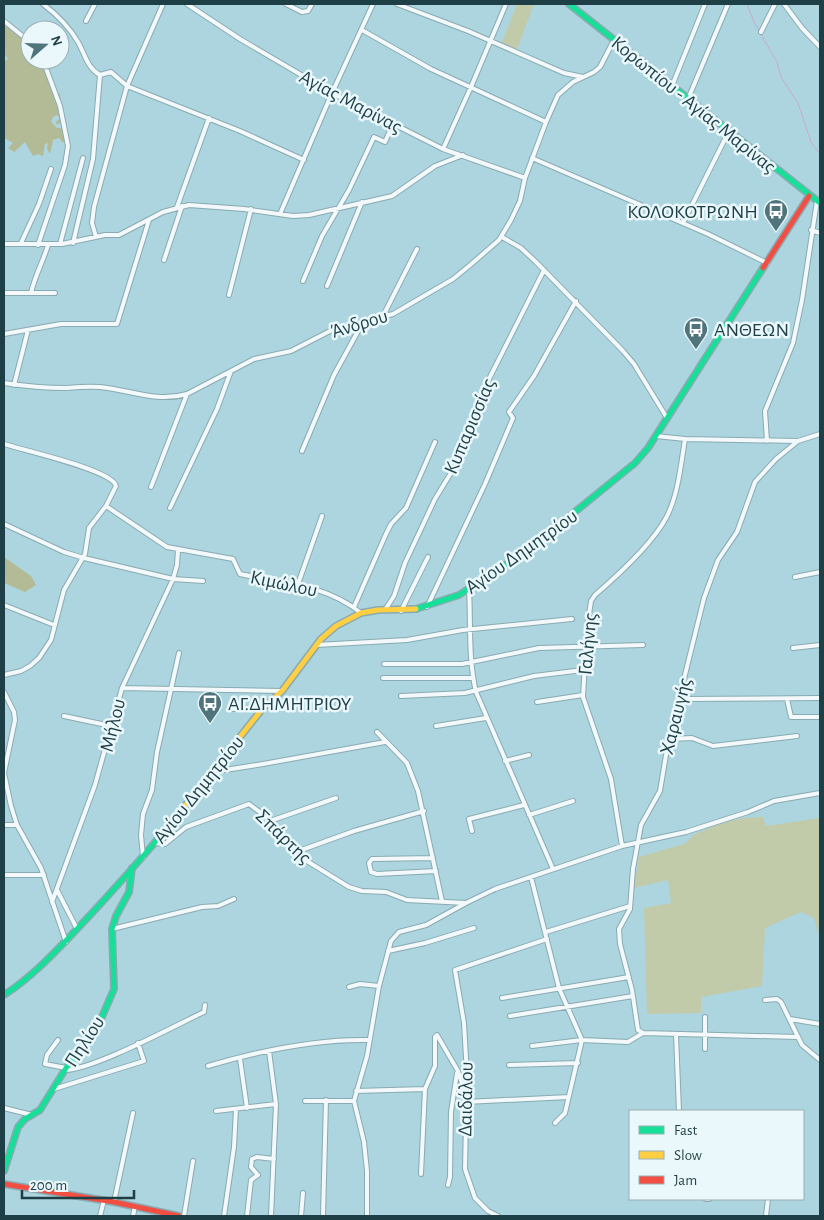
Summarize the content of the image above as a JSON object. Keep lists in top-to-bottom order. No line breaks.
{"streets":{"street":["Αγίας Μαρίνας","Κορωπίου - Αγίας Μαρίνας","Άνδρου","Κυπαρισσίας","Αγίου Δημητρίου","Κιμώλου","Γαλήνης","Χαραυγής","Μήλου","Σπάρτης","Πηλίου","Δαιδάλου"]},"crossings":[["Αγίας Μαρίνας","Άνδρου"],["Κορωπίου - Αγίας Μαρίνας","Άνδρου"],["Κορωπίου - Αγίας Μαρίνας","Αγίου Δημητρίου"],["Κυπαρισσίας","Αγίου Δημητρίου"],["Αγίου Δημητρίου","Κιμώλου"],["Αγίου Δημητρίου","Σπάρτης"],["Αγίου Δημητρίου","Πηλίου"],["Κιμώλου","Μήλου"]],"places":{"bus stop":["ΚΟΛΟΚΟΤΡΩΝΗ","ΑΝΘΕΩΝ","ΑΓ.ΔΗΜΗΤΡΙΟΥ"]},"legend":["Fast","Slow","Jam"],"scale_bar":"200 m","north":"right"}
